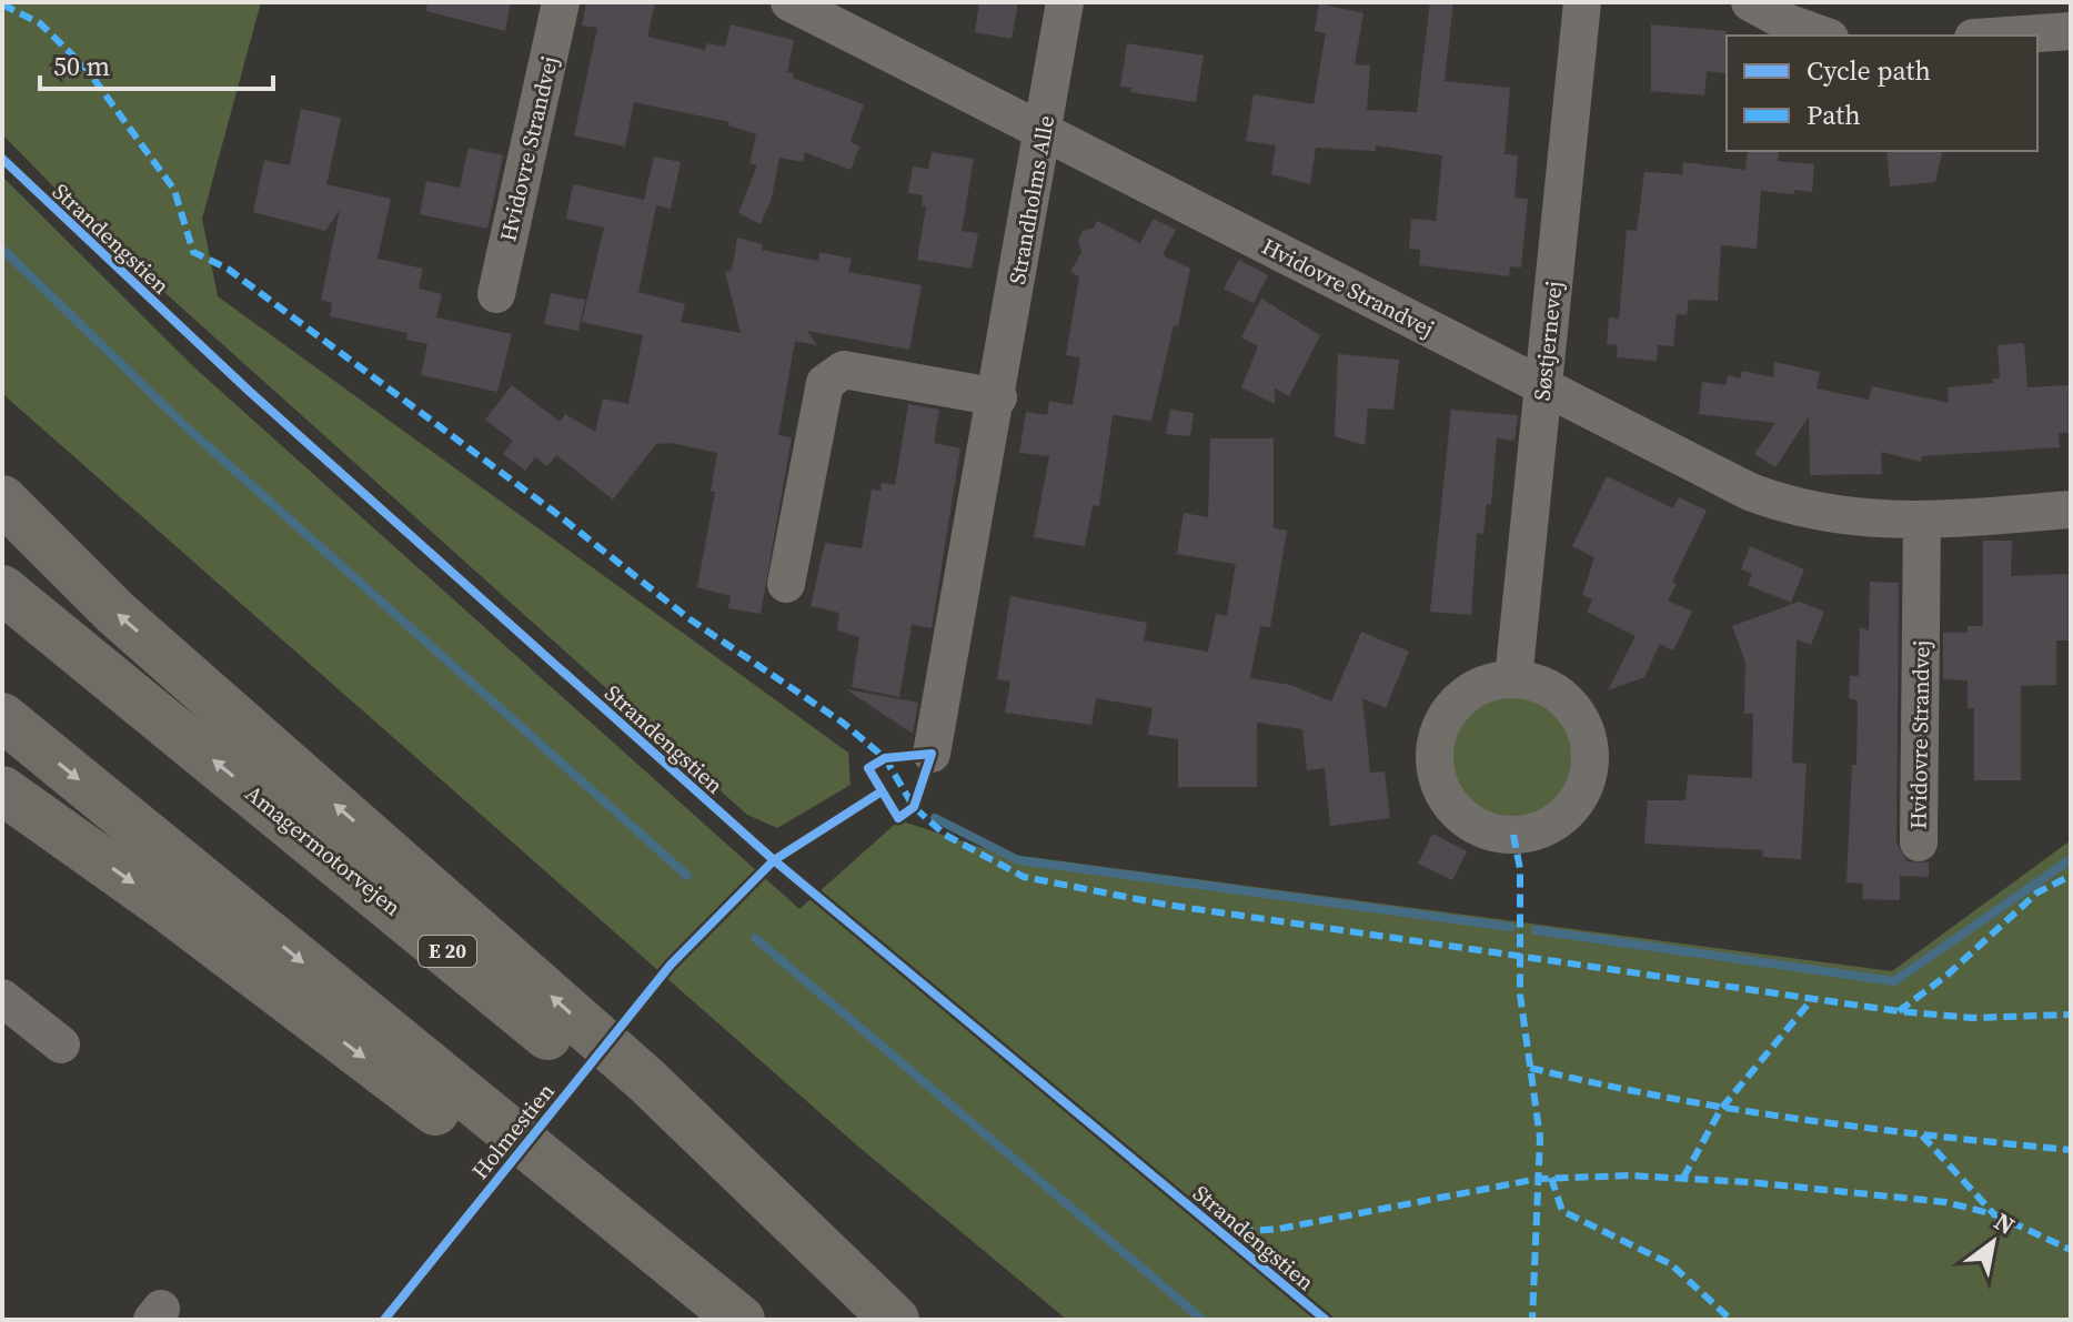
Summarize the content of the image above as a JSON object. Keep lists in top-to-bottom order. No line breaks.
{"streets":{"highway":["Amagermotorvejen","E 20"],"street":["Hvidovre Strandvej","Strandholms Alle","Søstjernevej"],"cycle path":["Strandengstien","Holmestien"]},"crossings":[["Hvidovre Strandvej","Strandholms Alle"],["Hvidovre Strandvej","Søstjernevej"]],"legend":["Cycle path","Path"],"scale_bar":"50 m","north":"top right"}
